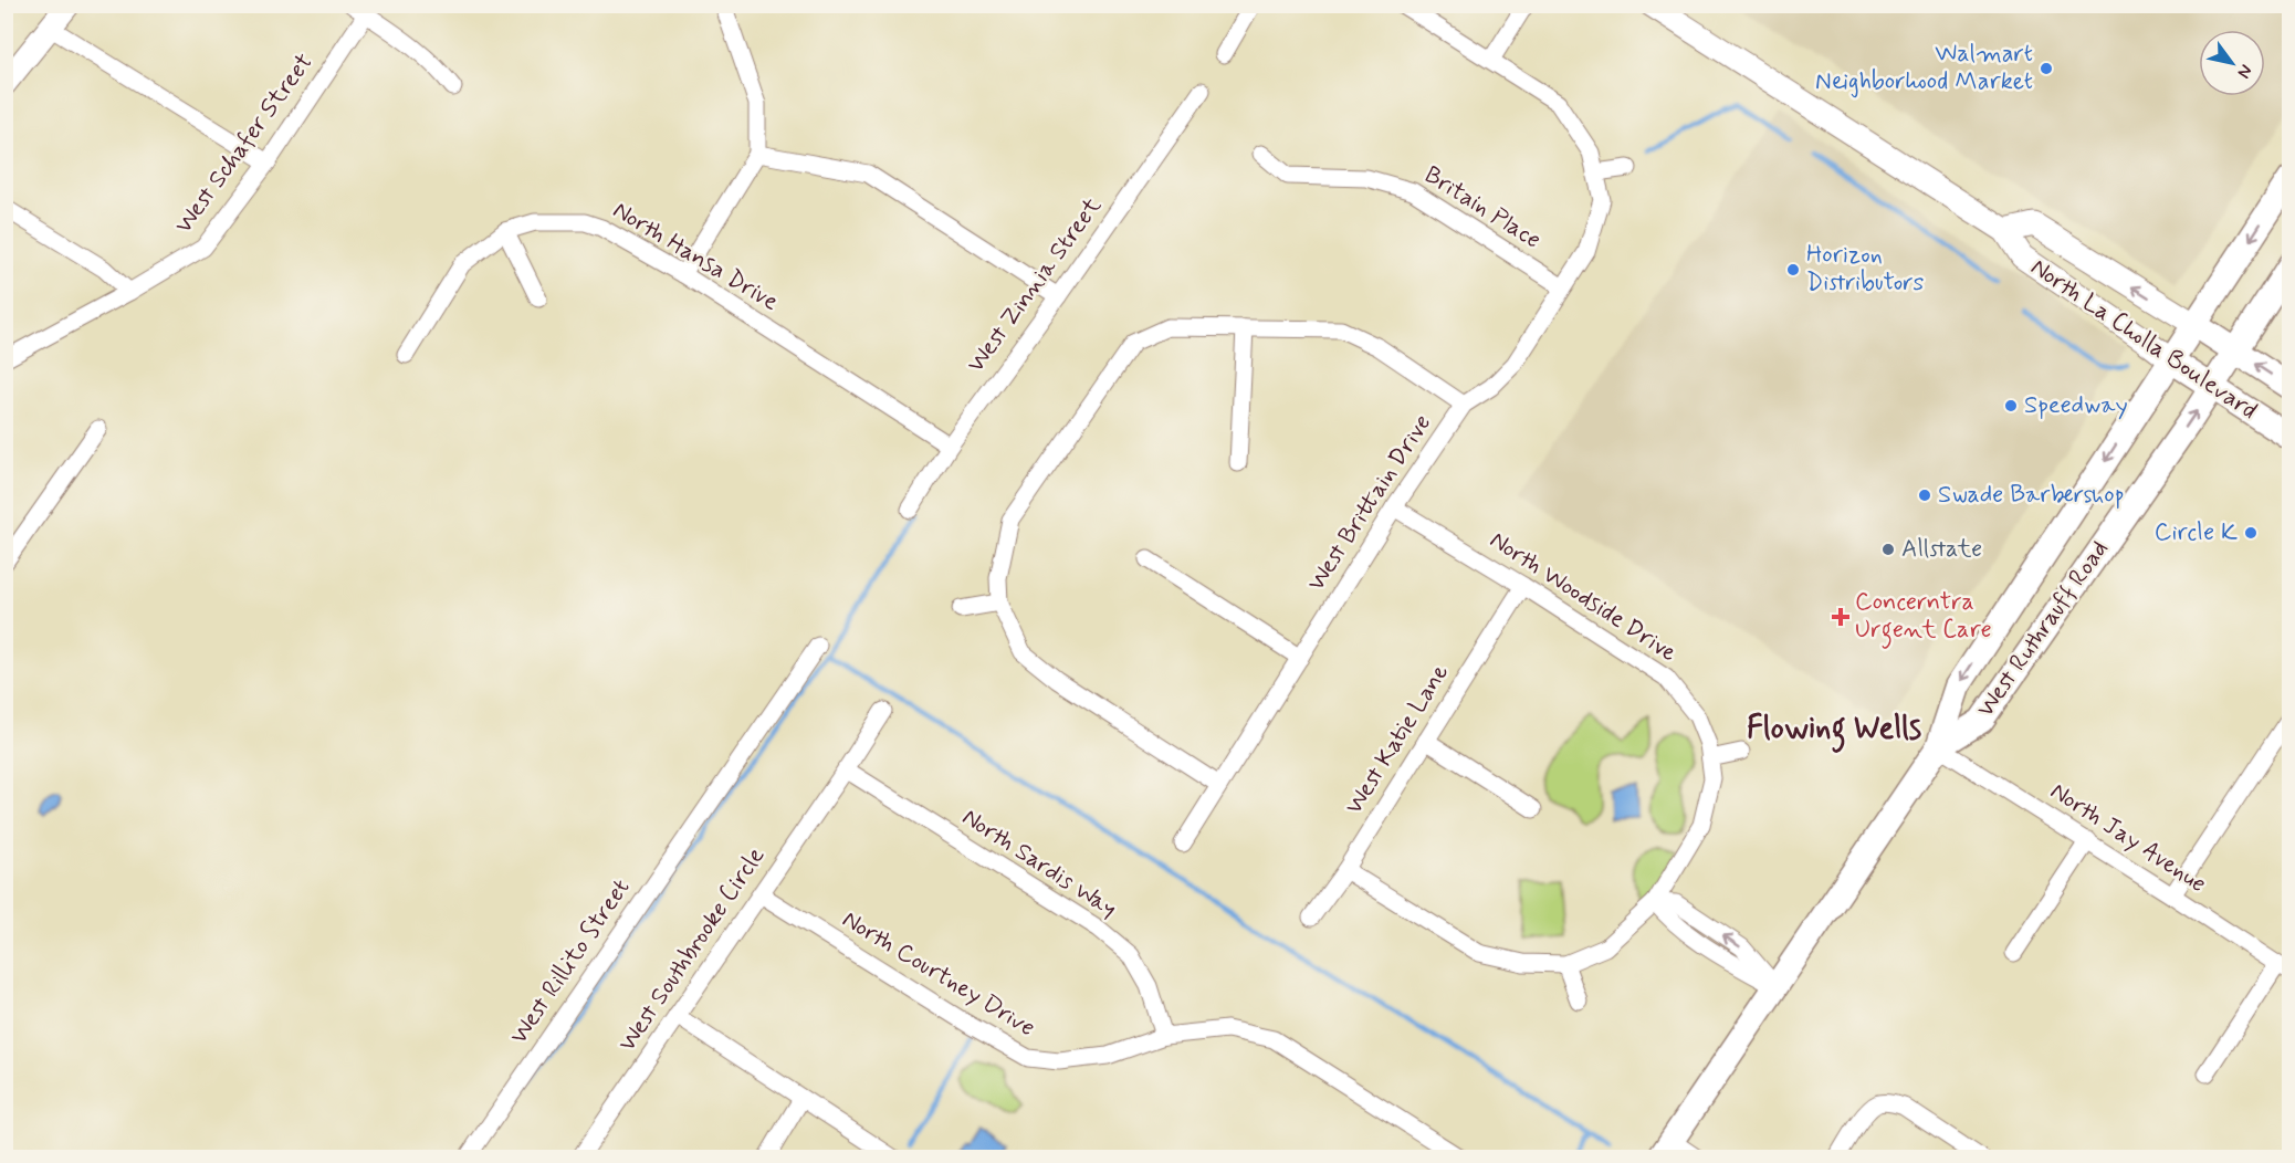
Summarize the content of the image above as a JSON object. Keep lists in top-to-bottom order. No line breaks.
{"streets":{"main road":["North La Cholla Boulevard","West Ruthrauff Road"],"street":["West Schafer Street","Britain Place","North Hansa Drive","West Zinnia Street","West Brittain Drive","North Woodside Drive","West Katie Lane","North Jay Avenue","North Sardis Way","West Southbrooke Circle","West Rillito Street","North Courtney Drive"]},"crossings":[["Britain Place","West Brittain Drive"],["North Hansa Drive","West Zinnia Street"],["North La Cholla Boulevard","West Ruthrauff Road"],["West Brittain Drive","North Woodside Drive"],["North Woodside Drive","West Katie Lane"],["West Ruthrauff Road","North Jay Avenue"],["North Sardis Way","West Southbrooke Circle"],["North Sardis Way","North Courtney Drive"],["West Southbrooke Circle","North Courtney Drive"]],"districts":["Flowing Wells"],"places":{"other":["Walmart Neighborhood Market","Horizon Distributors","Speedway","Swade Barbershop","Circle K","Allstate"],"health":["Concerntra Urgent Care"]},"north":"bottom right"}
